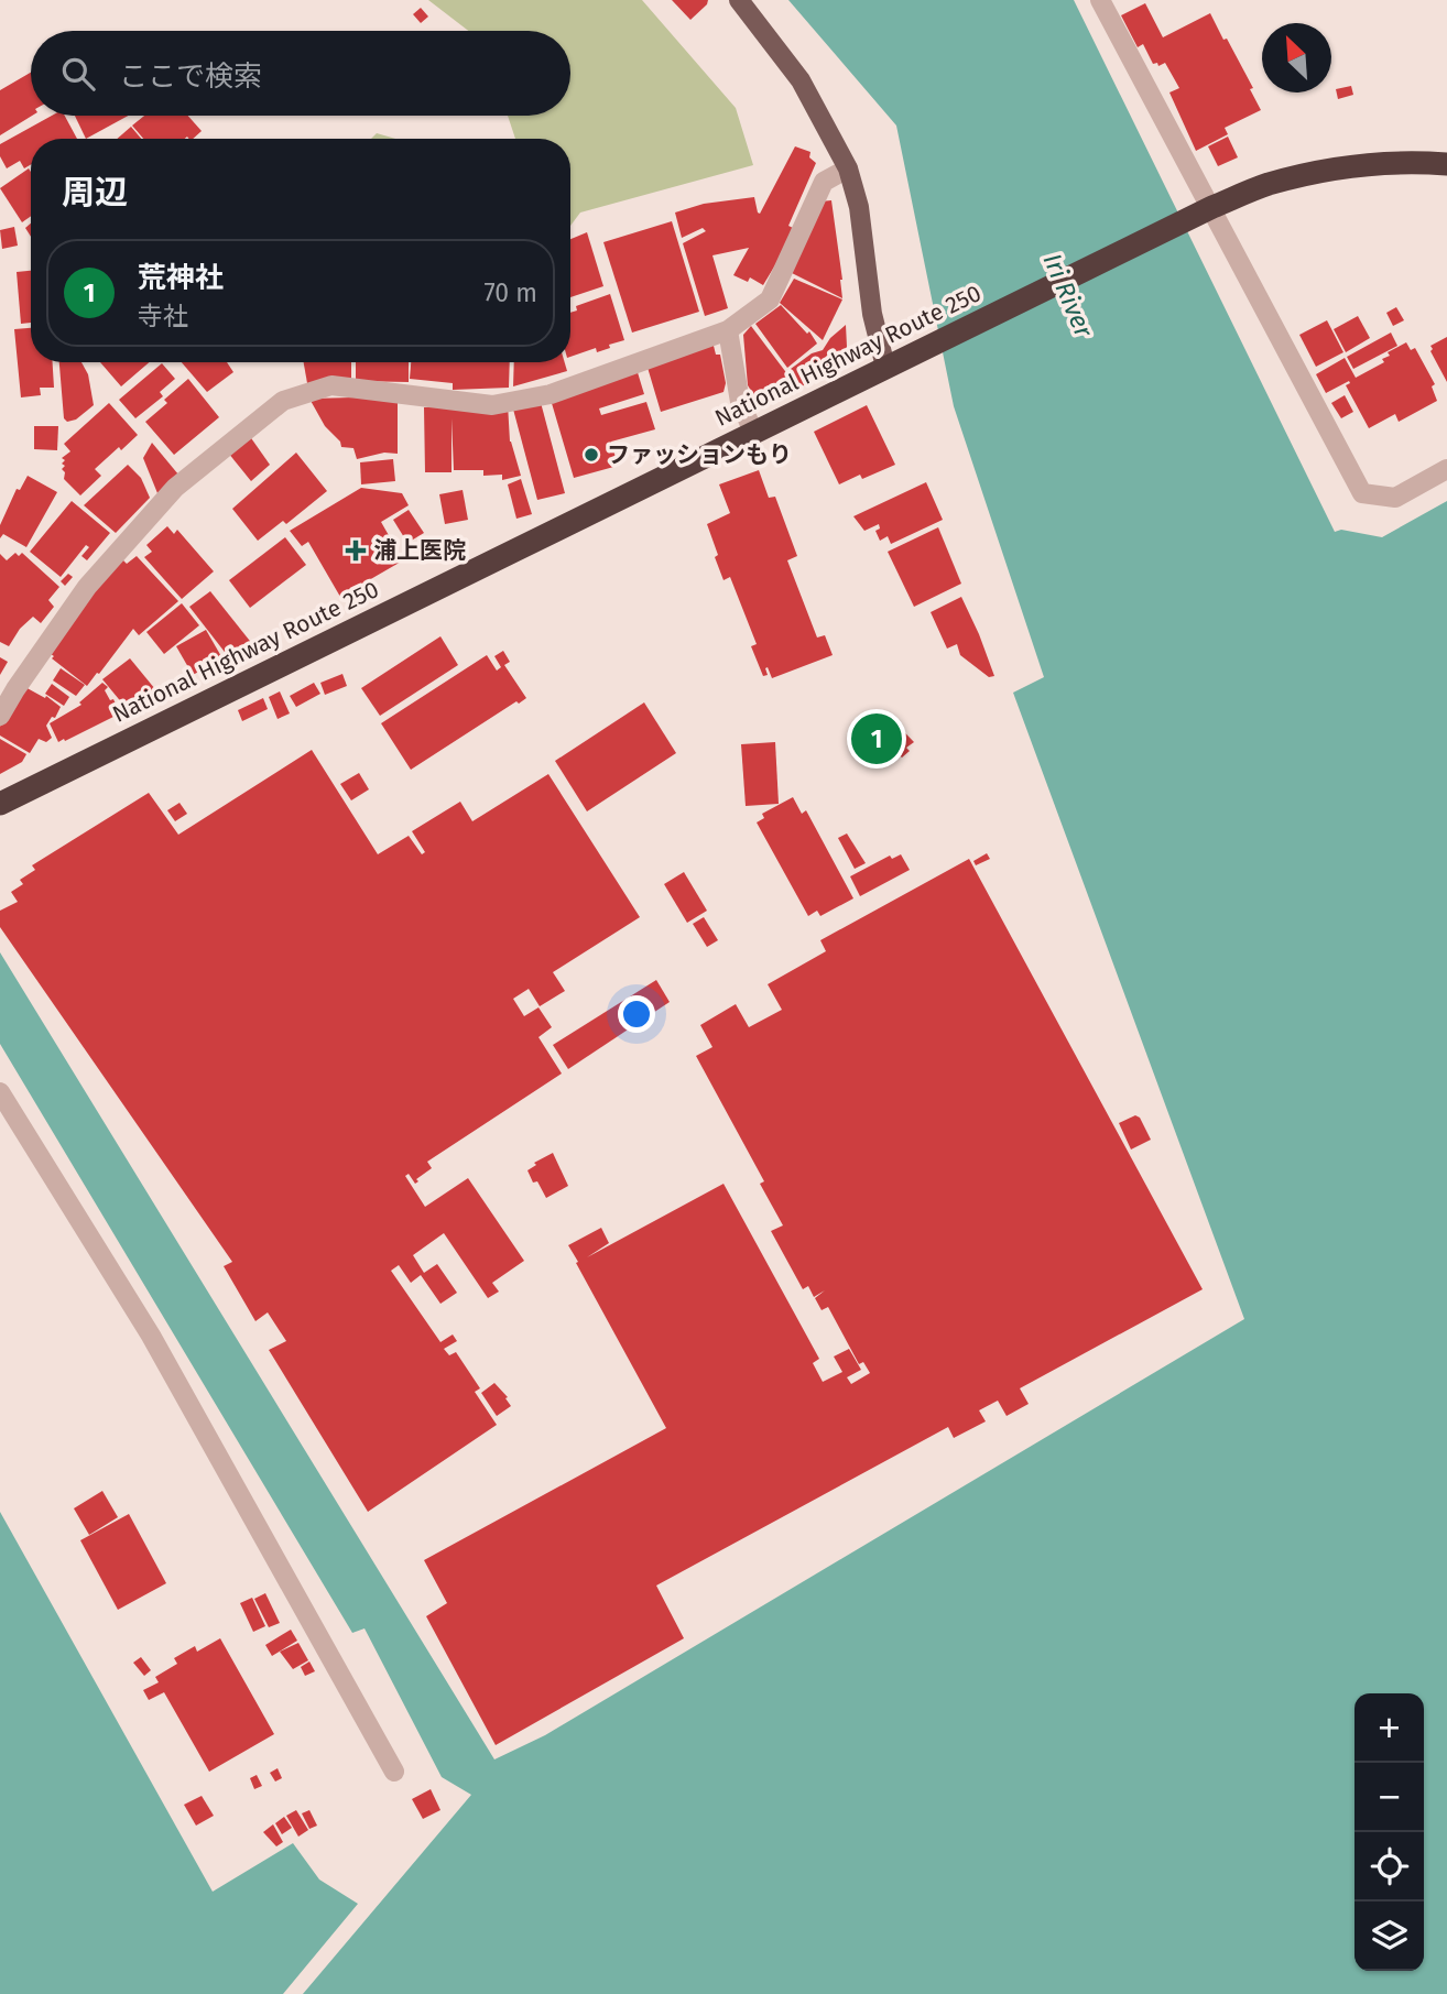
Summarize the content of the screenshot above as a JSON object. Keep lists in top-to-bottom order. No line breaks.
{"streets":{"highway":["National Highway Route 250"]},"water":["Iri River"],"places":{"other":["ファッションもり"],"health":["浦上医院"]},"north":"top left","page":{"search":"ここで検索","heading":"周辺","list":[{"mark":"1","name":"荒神社","note":"寺社","value":"70 m"}],"pins":"1","map_buttons":["+","−"]}}
